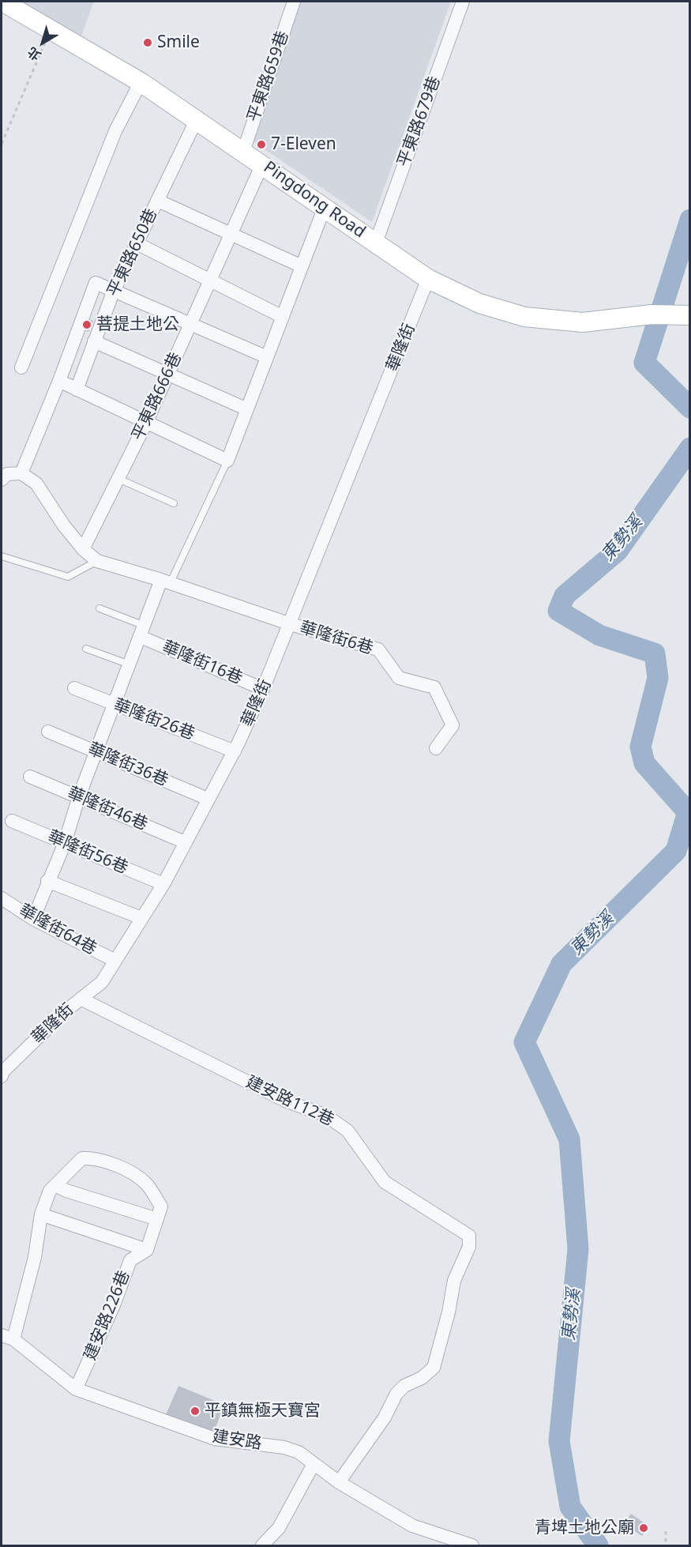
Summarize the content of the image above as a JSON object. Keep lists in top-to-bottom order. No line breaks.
{"streets":{"street":["平東路659巷","平東路679巷","Pingdong Road","平東路650巷","華隆街","平東路666巷","華隆街6巷","華隆街16巷","華隆街26巷","華隆街36巷","華隆街46巷","華隆街56巷","華隆街64巷","建安路112巷","建安路226巷","建安路"]},"crossings":[["平東路659巷","Pingdong Road"],["平東路679巷","Pingdong Road"],["Pingdong Road","平東路650巷"],["Pingdong Road","華隆街"],["Pingdong Road","平東路666巷"],["華隆街","華隆街6巷"],["華隆街","華隆街16巷"],["華隆街","華隆街26巷"],["華隆街","華隆街36巷"],["華隆街","華隆街46巷"],["華隆街","華隆街56巷"],["華隆街","華隆街64巷"],["華隆街","建安路112巷"],["建安路112巷","建安路"],["建安路226巷","建安路"]],"water":["東勢溪"],"places":["Smile","7-Eleven","菩提土地公","平鎮無極天寶宮","青埤土地公廟"],"north":"bottom left"}
